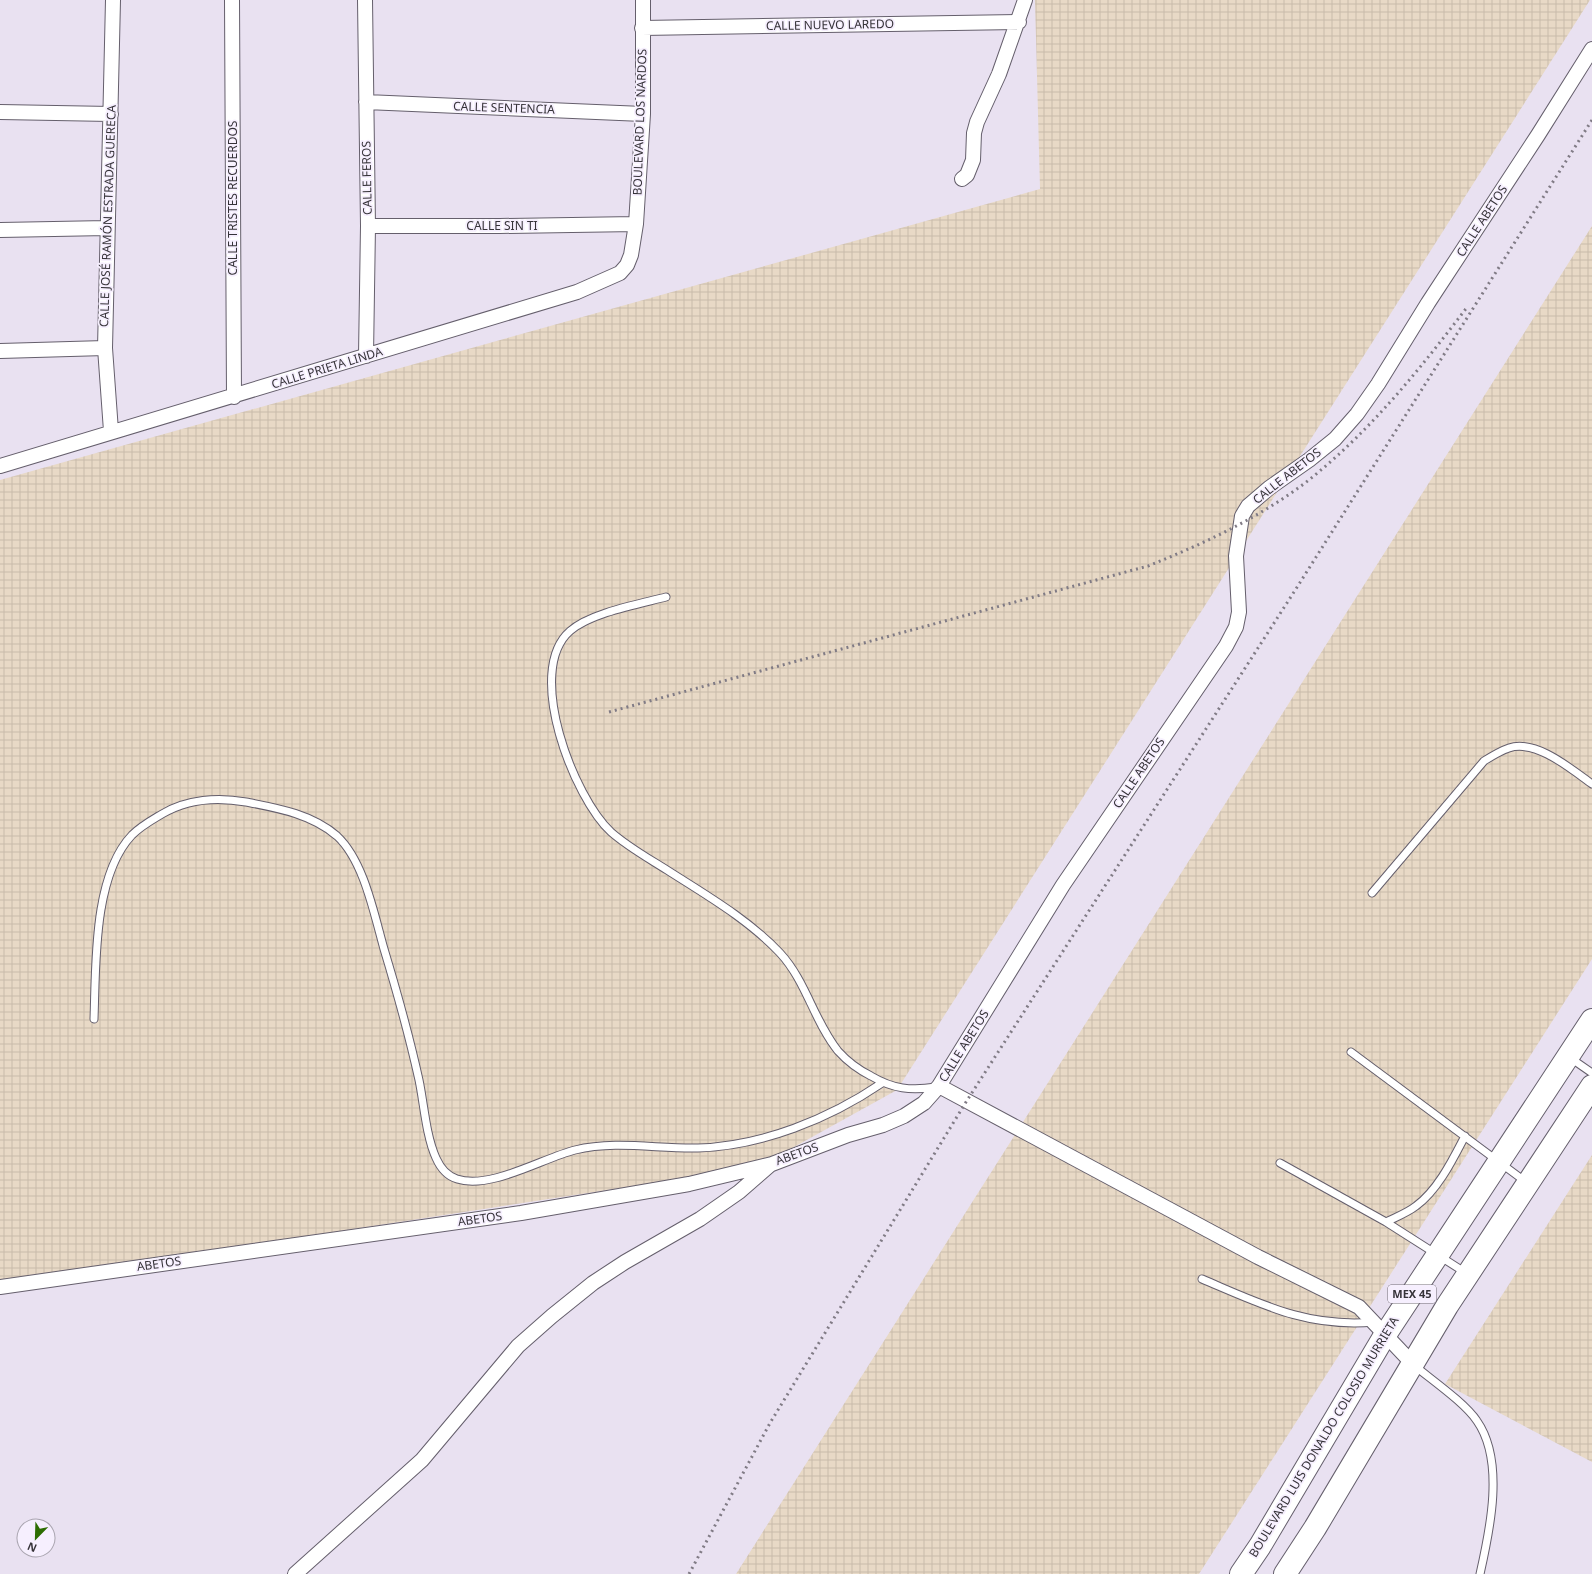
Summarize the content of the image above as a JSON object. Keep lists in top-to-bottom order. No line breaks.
{"streets":{"main road":["MEX 45","BOULEVARD LUIS DONALDO COLOSIO MURRIETA"],"street":["CALLE NUEVO LAREDO","CALLE SENTENCIA","BOULEVARD LOS NARDOS","CALLE FEROS","CALLE TRISTES RECUERDOS","CALLE JOSÉ RAMÓN ESTRADA GUERECA","CALLE ABETOS","CALLE SIN TI","CALLE PRIETA LINDA","ABETOS"]},"crossings":[["CALLE NUEVO LAREDO","BOULEVARD LOS NARDOS"],["CALLE SENTENCIA","BOULEVARD LOS NARDOS"],["CALLE SENTENCIA","CALLE FEROS"],["BOULEVARD LOS NARDOS","CALLE SIN TI"],["BOULEVARD LOS NARDOS","CALLE PRIETA LINDA"],["CALLE FEROS","CALLE SIN TI"],["CALLE FEROS","CALLE PRIETA LINDA"],["CALLE TRISTES RECUERDOS","CALLE PRIETA LINDA"],["CALLE JOSÉ RAMÓN ESTRADA GUERECA","CALLE PRIETA LINDA"],["CALLE ABETOS","ABETOS"]],"north":"bottom left"}
